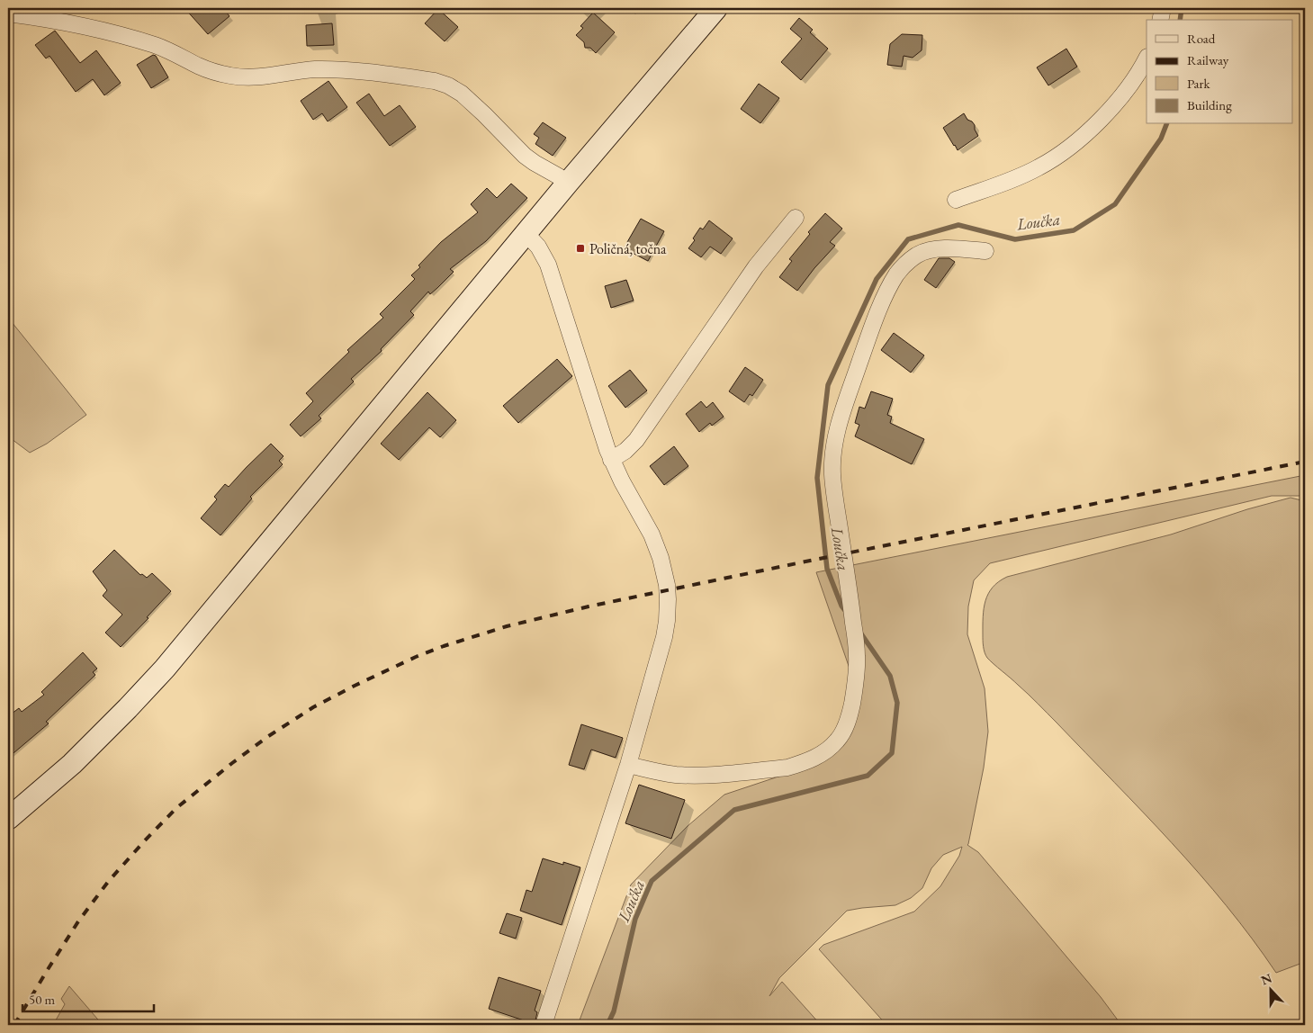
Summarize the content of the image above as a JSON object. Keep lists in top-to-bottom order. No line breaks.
{"water":["Loučka"],"places":{"transit":["Poličná, točna"]},"legend":["Road","Railway","Park","Building"],"scale_bar":"50 m","north":"top"}
